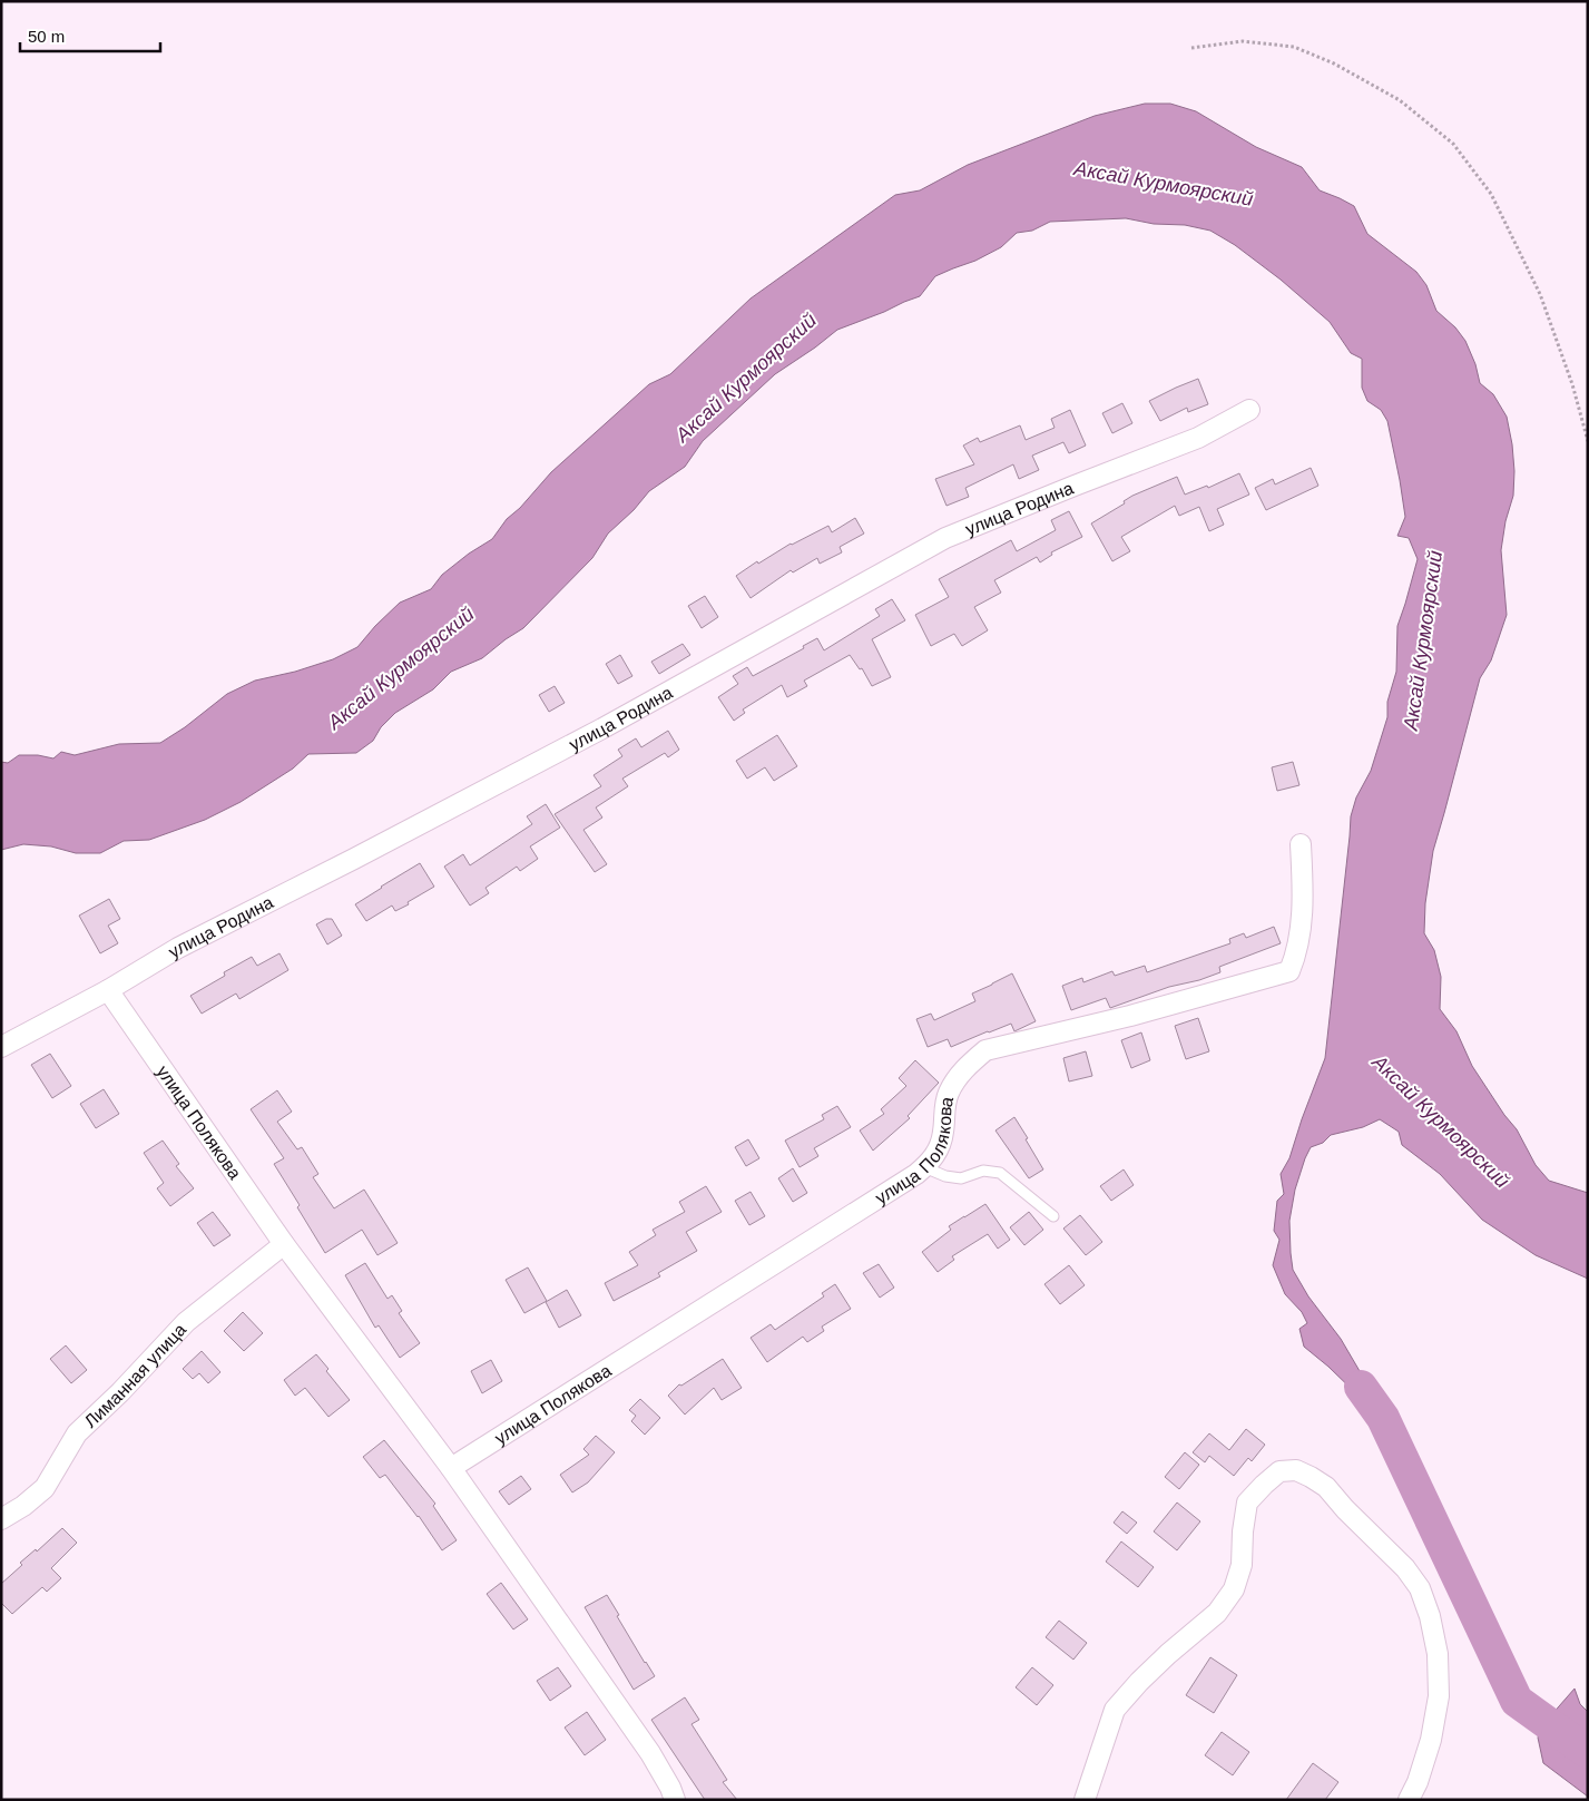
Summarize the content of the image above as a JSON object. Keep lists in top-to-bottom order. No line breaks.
{"streets":{"street":["улица Родина","улица Полякова","Лиманная улица"]},"crossings":[["улица Родина","улица Полякова"],["улица Полякова","Лиманная улица"]],"water":["Аксай Курмоярский"],"scale_bar":"50 m"}
